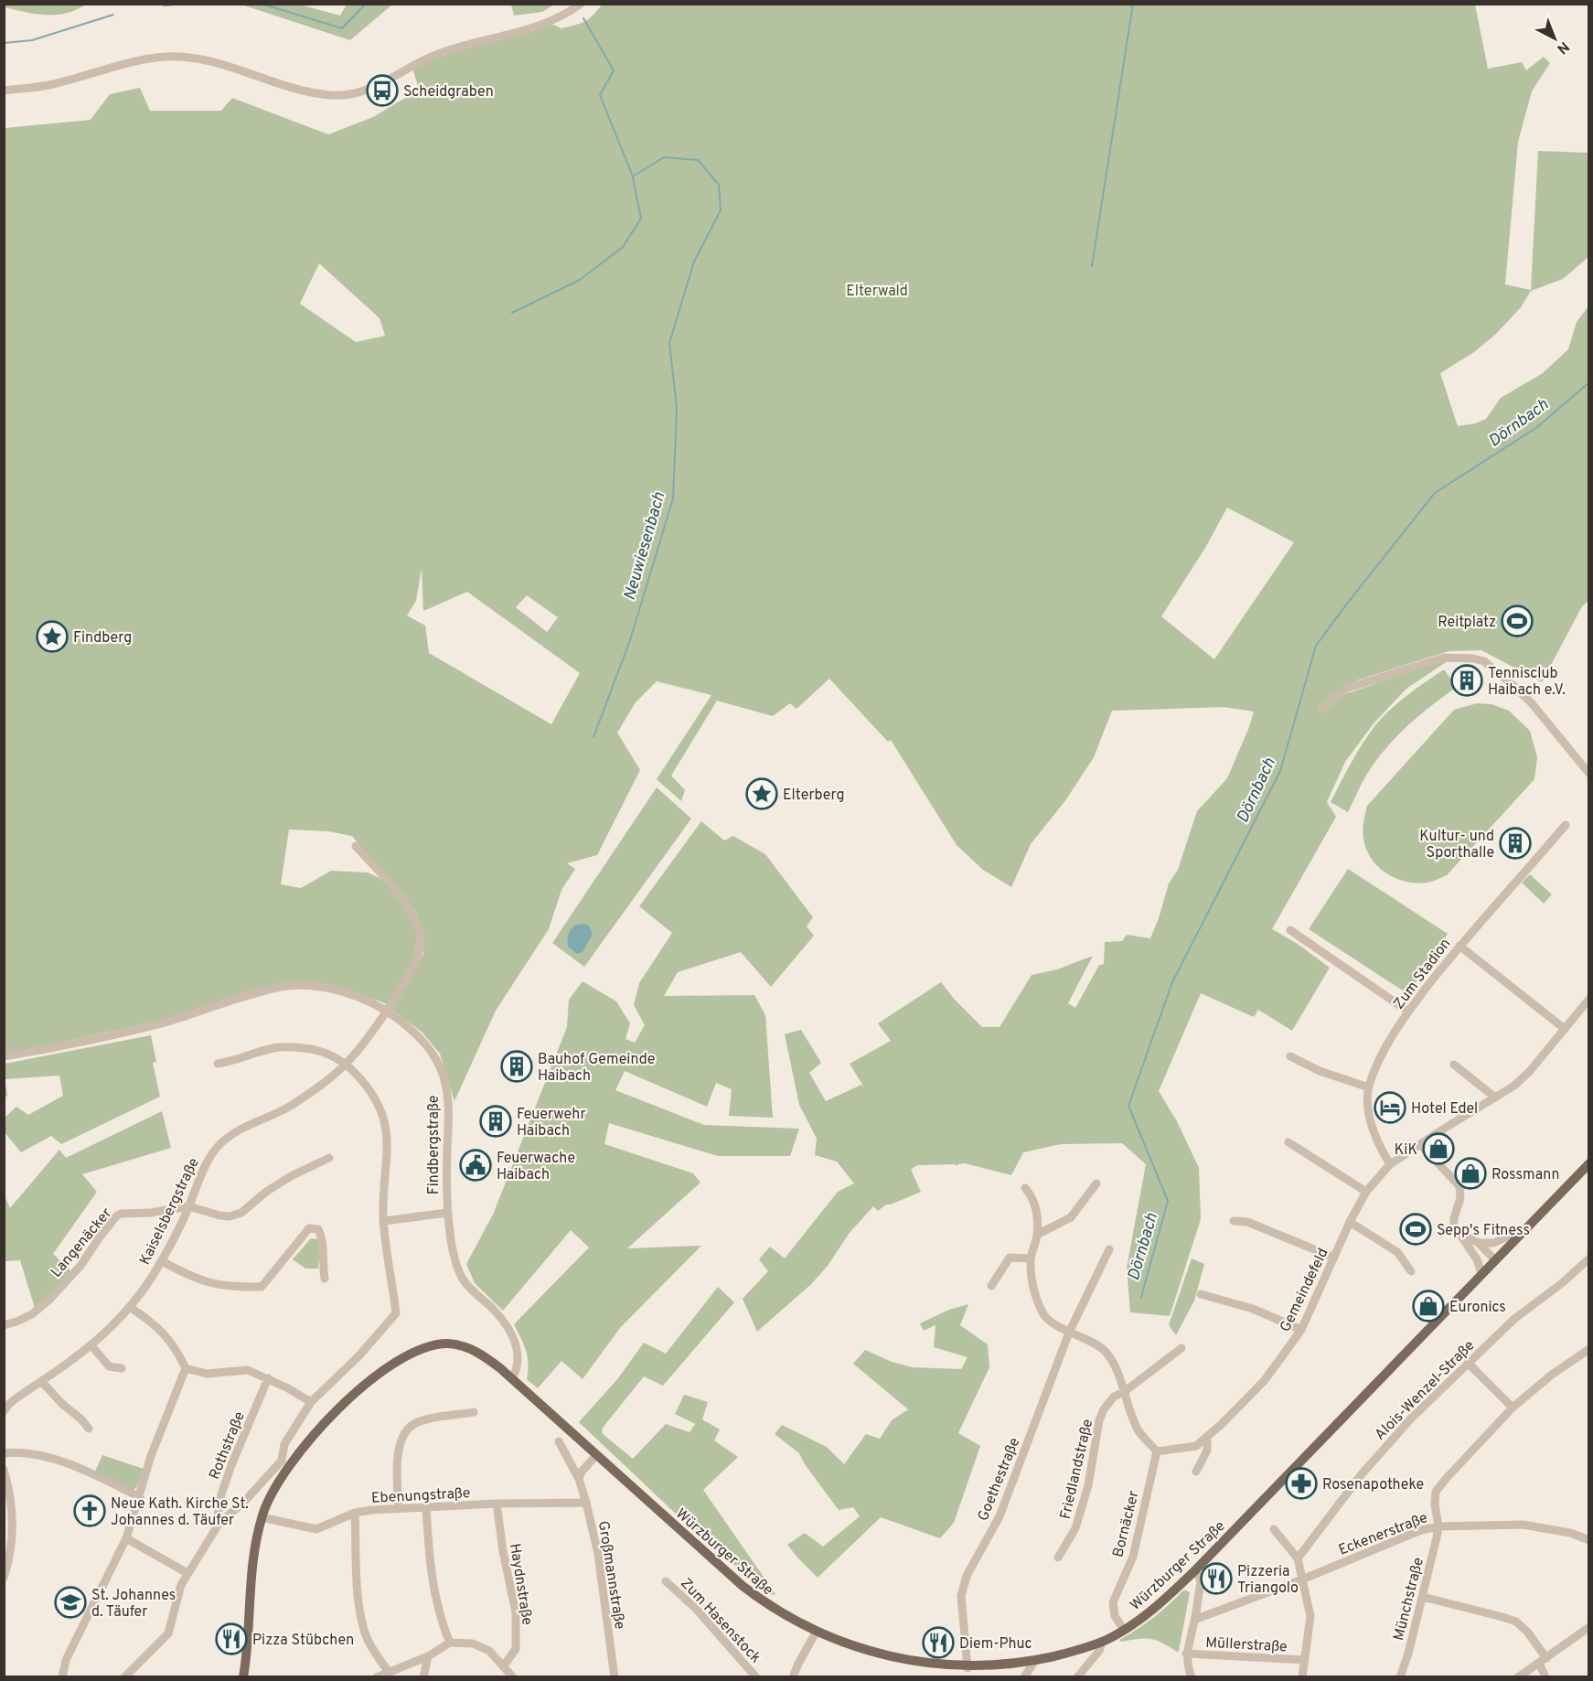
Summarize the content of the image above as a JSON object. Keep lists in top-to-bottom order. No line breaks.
{"streets":{"main road":["Würzburger Straße"],"street":["Zum Stadion","Findbergstraße","Kaiselsbergstraße","Langenäcker","Gemeindefeld","Alois-Wenzel-Straße","Rothstraße","Friedlandstraße","Goethestraße","Ebenungstraße","Bornäcker","Eckenerstraße","Großmannstraße","Haydnstraße","Münchstraße","Zum Hasenstock","Müllerstraße"]},"crossings":[["Zum Stadion","Gemeindefeld"],["Findbergstraße","Kaiselsbergstraße"],["Findbergstraße","Würzburger Straße"],["Kaiselsbergstraße","Langenäcker"],["Gemeindefeld","Bornäcker"],["Goethestraße","Würzburger Straße"],["Ebenungstraße","Würzburger Straße"],["Ebenungstraße","Großmannstraße"],["Ebenungstraße","Haydnstraße"],["Bornäcker","Würzburger Straße"],["Eckenerstraße","Münchstraße"]],"water":["Dörnbach","Neuwiesenbach"],"parks":["Elterwald"],"places":{"bus stop":["Scheidgraben"],"sports":["Reitplatz","Sepp's Fitness"],"place":["Findberg","Elterberg"],"building":["Tennisclub Haibach e.V.","Kultur- und Sporthalle","Bauhof Gemeinde Haibach","Feuerwehr Haibach"],"hotel":["Hotel Edel"],"shop":["KiK","Rossmann","Euronics"],"public building":["Feuerwache Haibach"],"pharmacy":["Rosenapotheke"],"church":["Neue Kath. Kirche St. Johannes d. Täufer"],"restaurant":["Pizzeria Triangolo","Pizza Stübchen","Diem-Phuc"],"school or university":["St. Johannes d. Täufer"]},"north":"bottom right"}
